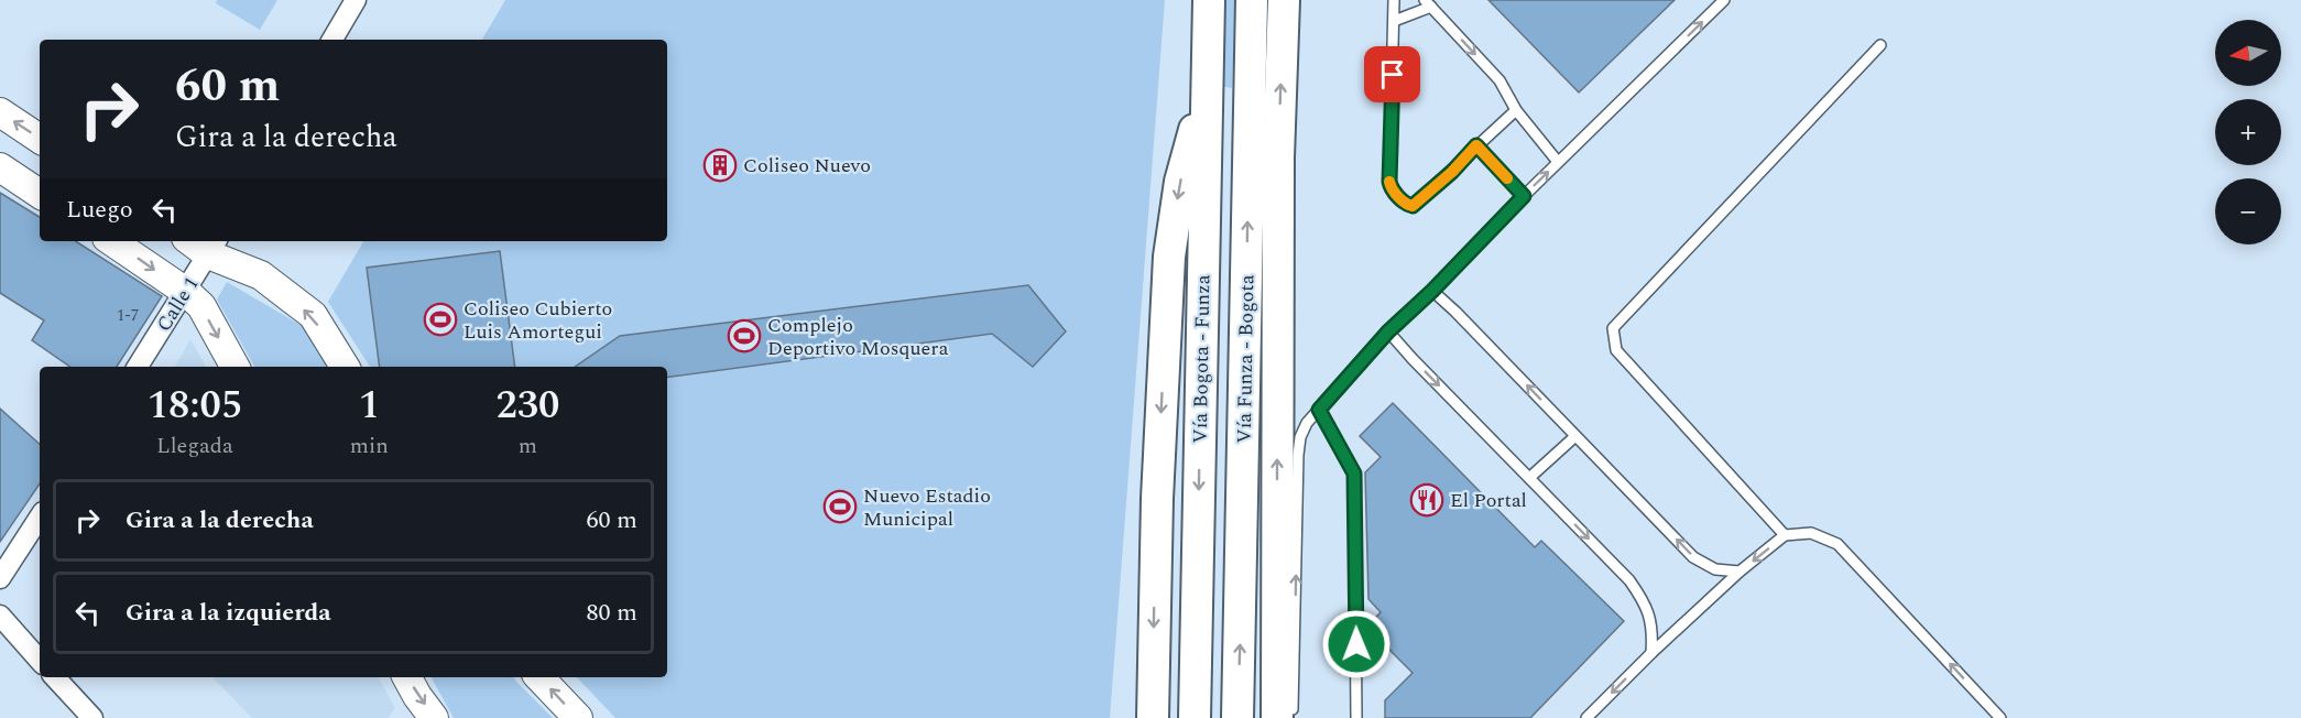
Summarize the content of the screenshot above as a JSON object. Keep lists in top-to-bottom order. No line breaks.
{"streets":{"main road":["Vía Bogota - Funza","Vía Funza - Bogota"],"street":["Calle 1"]},"places":{"building":["Coliseo Nuevo"],"sports":["Coliseo Cubierto Luis Amortegui","Complejo Deportivo Mosquera","Nuevo Estadio Municipal"],"restaurant":["El Portal"]},"house_numbers":["1-7"],"north":"left","page":{"map_buttons":["+","−"],"turn":["60 m","Gira a la derecha"],"then":"Luego","eta":["18:05","Llegada","1","min","230","m"],"list":[{"name":"Gira a la derecha","value":"60 m"},{"name":"Gira a la izquierda","value":"80 m"}]}}
